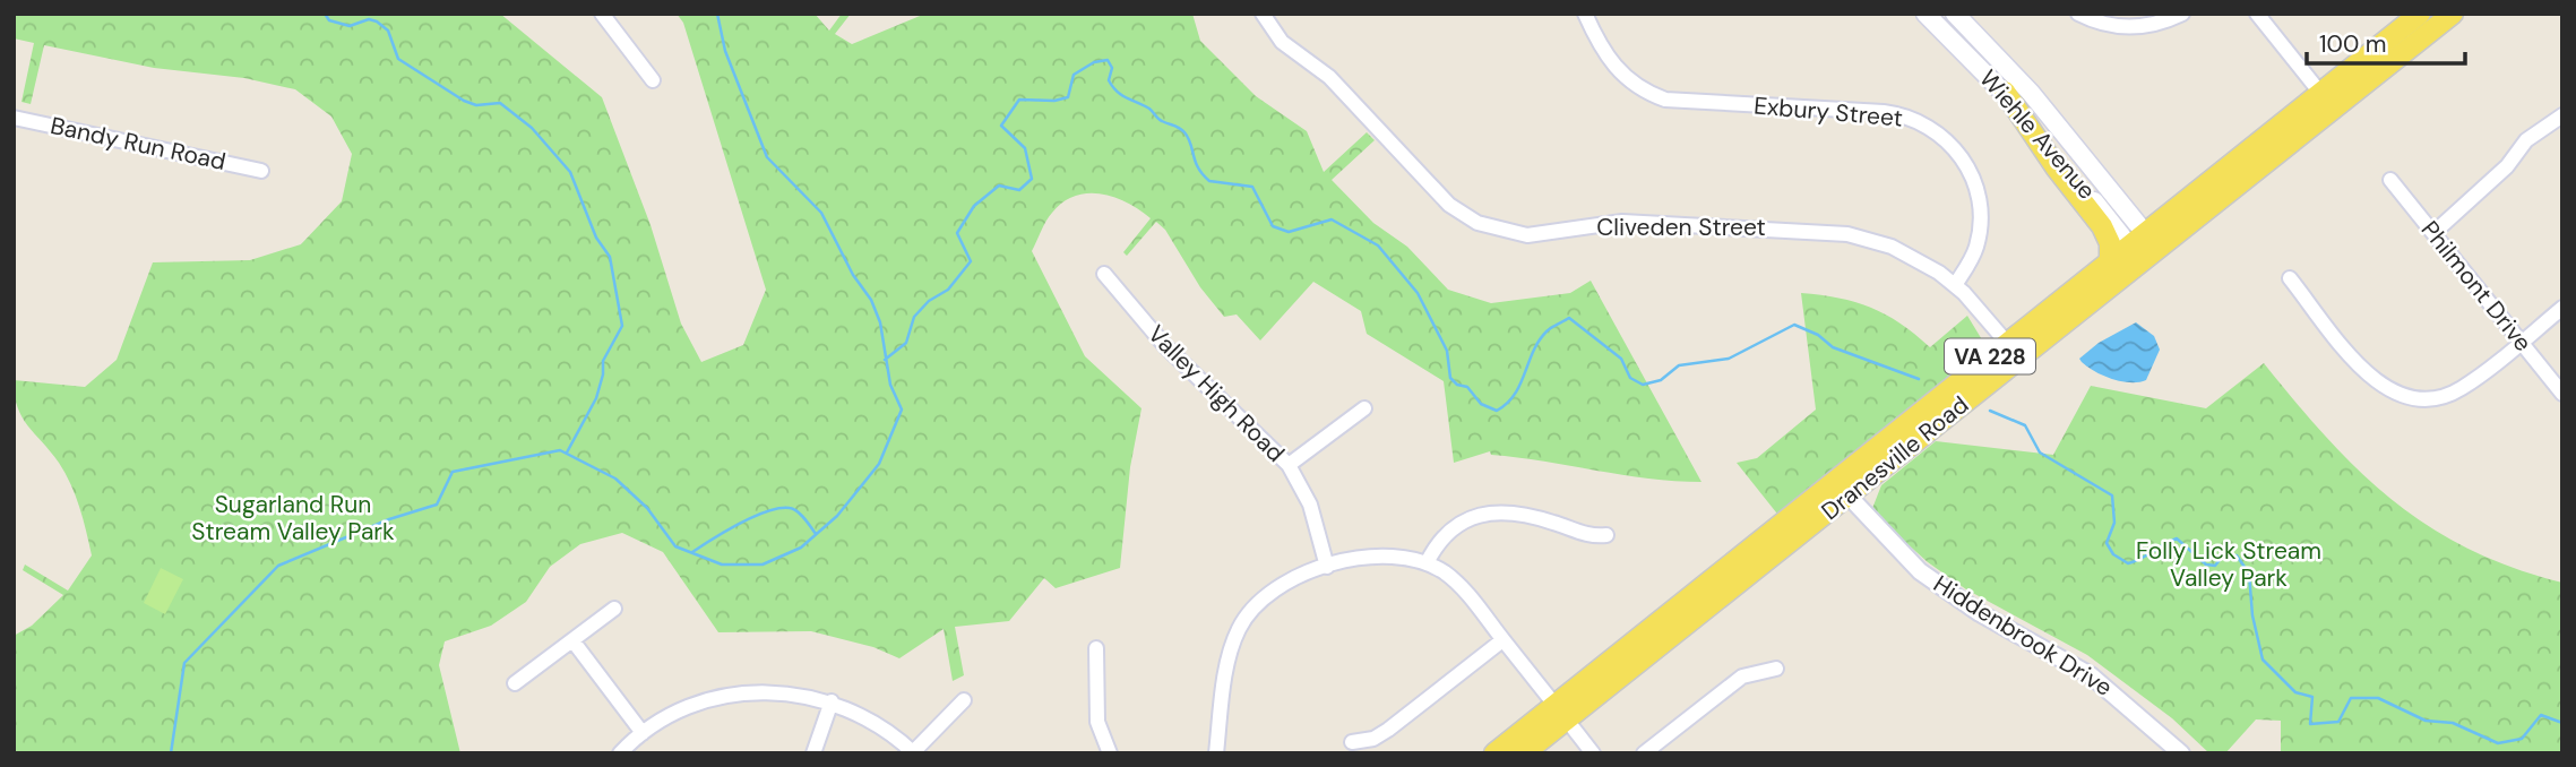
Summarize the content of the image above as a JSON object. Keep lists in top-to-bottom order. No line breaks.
{"streets":{"main road":["Wiehle Avenue","VA 228","Dranesville Road"],"street":["Exbury Street","Bandy Run Road","Cliveden Street","Philmont Drive","Valley High Road","Hiddenbrook Drive"]},"crossings":[["Exbury Street","Cliveden Street"],["Wiehle Avenue","Dranesville Road"],["Cliveden Street","Dranesville Road"],["Dranesville Road","Hiddenbrook Drive"]],"parks":["Sugarland Run Stream Valley Park","Folly Lick Stream Valley Park"],"scale_bar":"100 m"}
